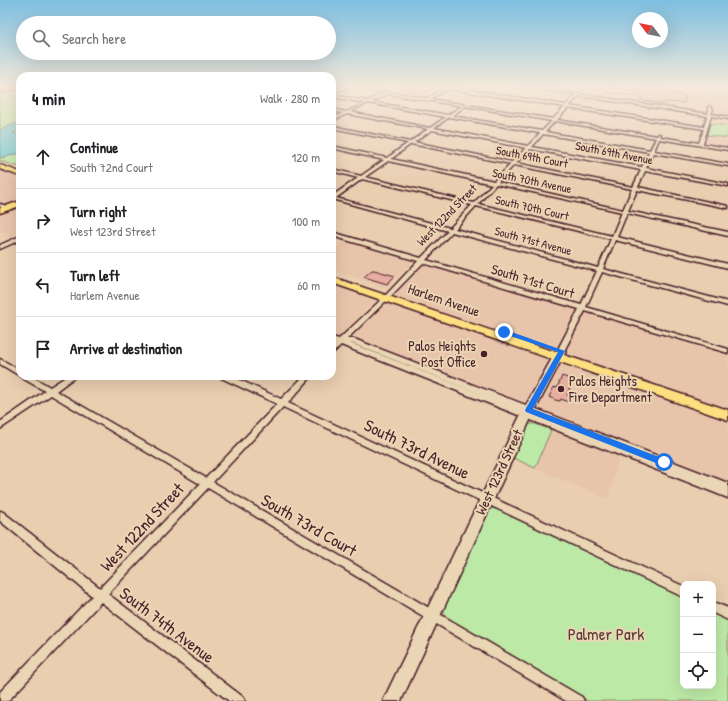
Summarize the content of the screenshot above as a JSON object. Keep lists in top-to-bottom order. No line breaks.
{"streets":{"main road":["Harlem Avenue"],"street":["South 69th Avenue","South 69th Court","South 70th Avenue","South 70th Court","West 122nd Street","South 71st Avenue","South 71st Court","South 73rd Avenue","West 123rd Street","South 73rd Court","South 74th Avenue"]},"crossings":[["South 69th Avenue","West 122nd Street"],["South 69th Avenue","West 123rd Street"],["South 69th Court","West 122nd Street"],["South 69th Court","West 123rd Street"],["South 70th Avenue","West 122nd Street"],["South 70th Avenue","West 123rd Street"],["South 70th Court","West 122nd Street"],["South 70th Court","West 123rd Street"],["West 122nd Street","South 71st Avenue"],["West 122nd Street","South 71st Court"],["West 122nd Street","Harlem Avenue"],["West 122nd Street","South 73rd Avenue"],["West 122nd Street","South 73rd Court"],["West 122nd Street","South 74th Avenue"],["South 71st Avenue","West 123rd Street"],["South 71st Court","West 123rd Street"],["Harlem Avenue","West 123rd Street"],["South 73rd Avenue","West 123rd Street"],["West 123rd Street","South 73rd Court"]],"parks":["Palmer Park"],"places":["Palos Heights Post Office","Palos Heights Fire Department"],"north":"top left","page":{"search":"Search here","heading":["4 min","Walk · 280 m"],"list":[["Continue","South 72nd Court","120 m"],["Turn right","West 123rd Street","100 m"],["Turn left","Harlem Avenue","60 m"],"Arrive at destination"],"map_buttons":["+","−"]}}
